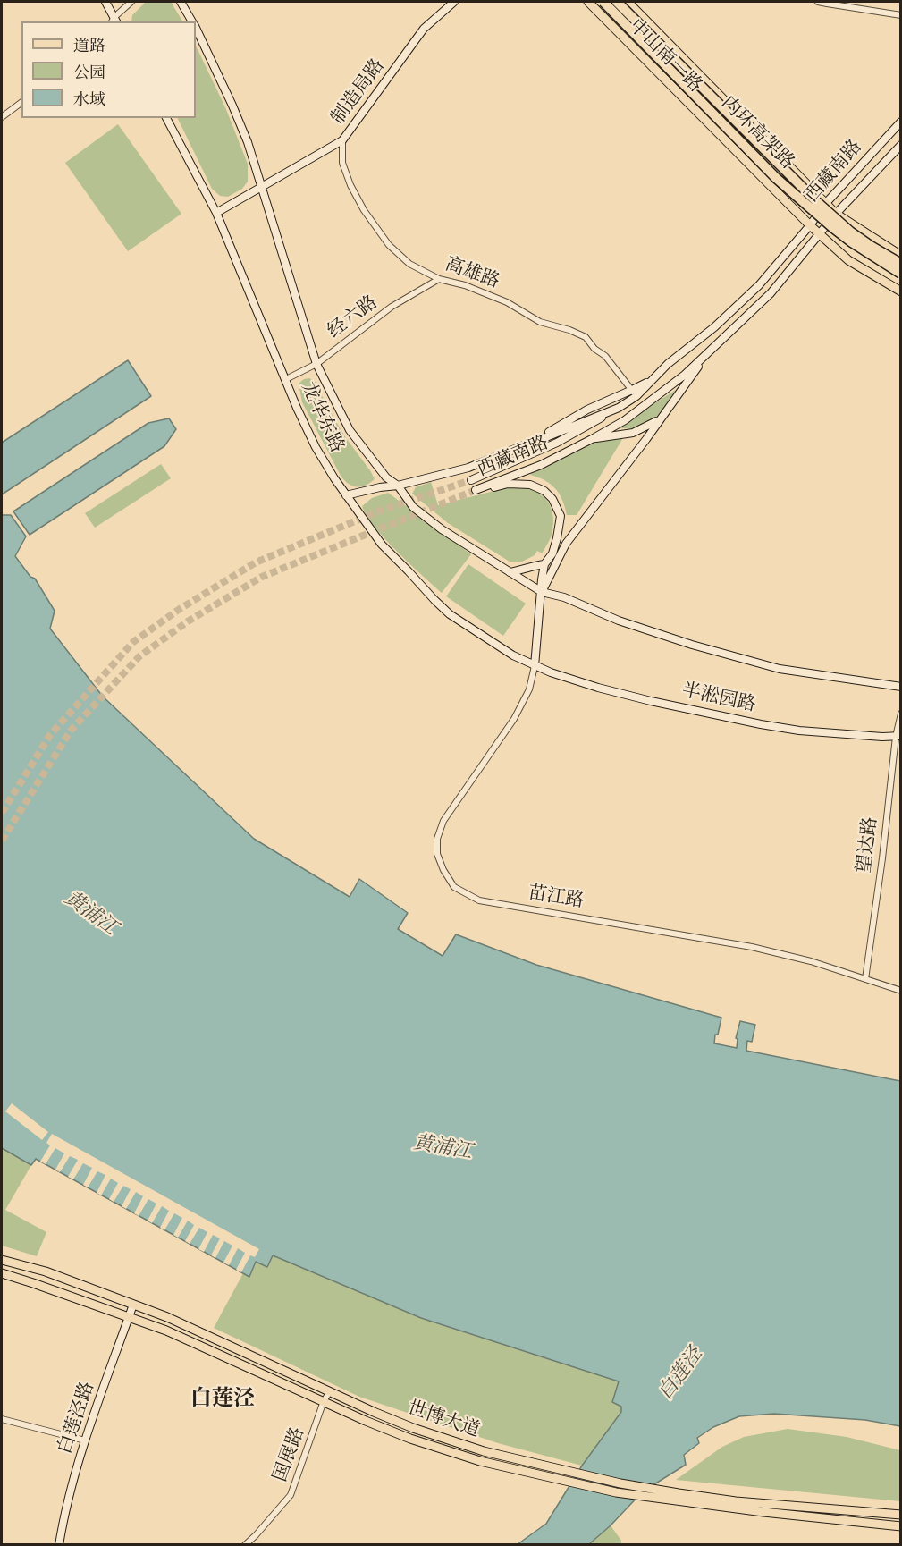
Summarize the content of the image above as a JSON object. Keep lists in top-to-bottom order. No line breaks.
{"streets":{"highway":["内环高架路"],"main road":["中山南一路","制造局路","西藏南路","龙华东路","半淞园路","白莲泾路","世博大道"],"street":["高雄路","经六路","望达路","苗江路","国展路"]},"crossings":[["中山南一路","西藏南路"],["制造局路","高雄路"],["制造局路","龙华东路"],["西藏南路","高雄路"],["西藏南路","龙华东路"],["西藏南路","半淞园路"],["西藏南路","苗江路"],["高雄路","经六路"],["经六路","龙华东路"],["龙华东路","半淞园路"],["龙华东路","苗江路"],["半淞园路","望达路"],["半淞园路","苗江路"],["望达路","苗江路"],["白莲泾路","世博大道"],["世博大道","国展路"]],"districts":["白莲泾"],"water":["黄浦江","白莲泾"],"legend":["道路","公园","水域"]}
